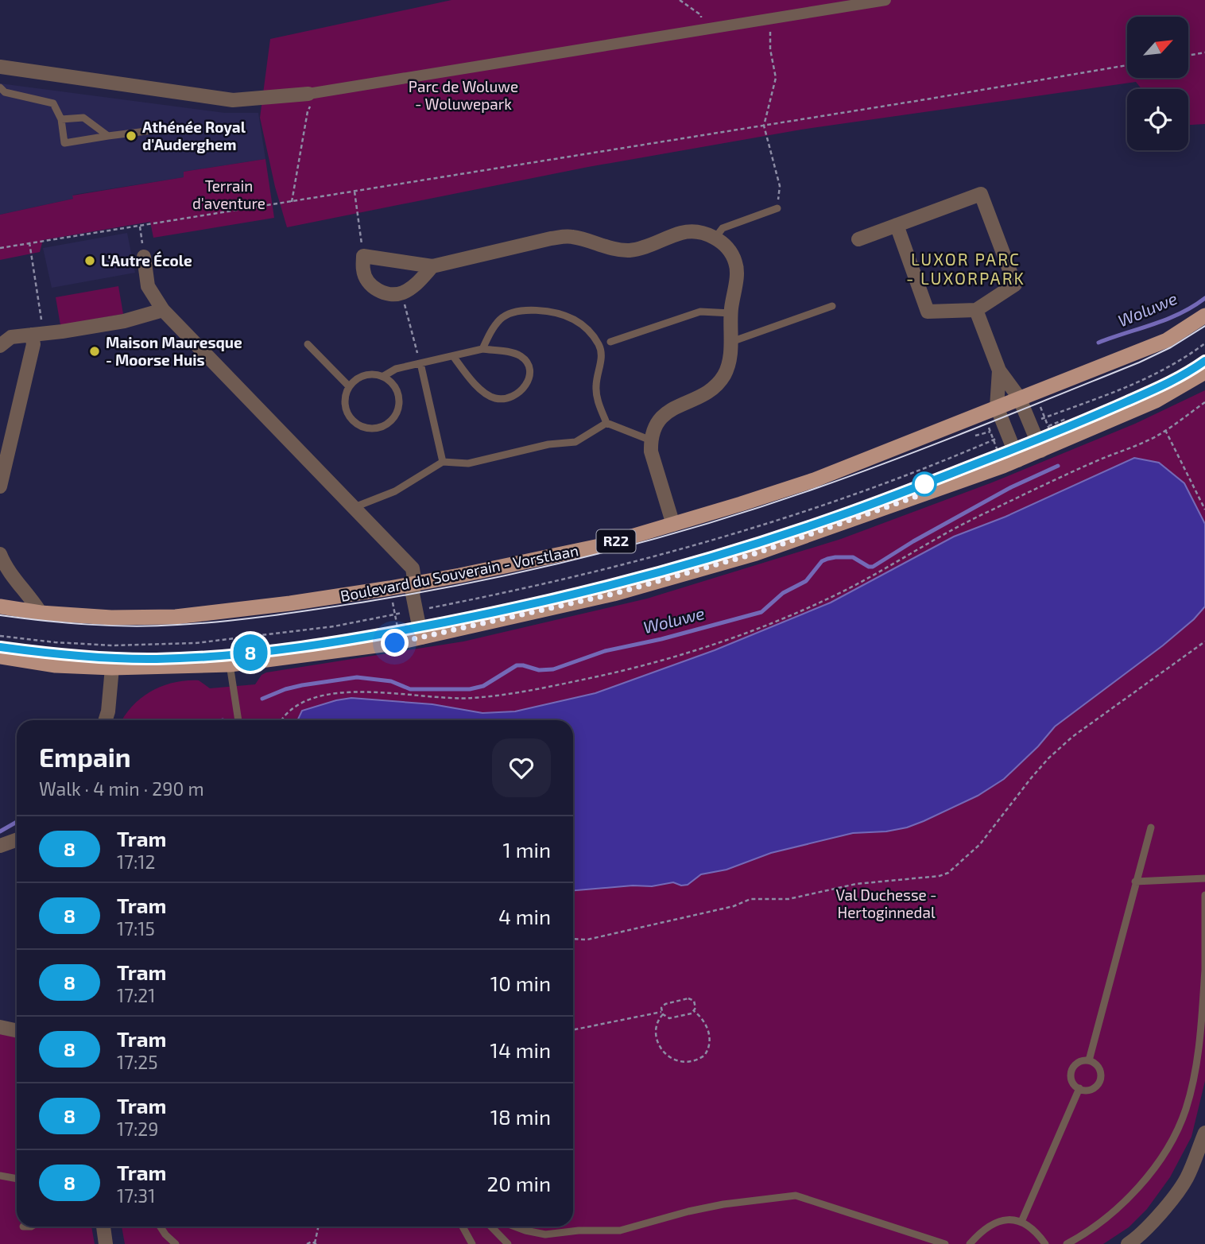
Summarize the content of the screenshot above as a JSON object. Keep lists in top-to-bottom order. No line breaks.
{"streets":{"main road":["R22","Boulevard du Souverain - Vorstlaan"]},"districts":["LUXOR PARC - LUXORPARK"],"water":["Woluwe"],"parks":["Parc de Woluwe - Woluwepark","Terrain d'aventure","Val Duchesse - Hertoginnedal"],"places":["Athénée Royal d'Auderghem","L'Autre École","Maison Mauresque - Moorse Huis"],"lines":["tram line 8"],"north":"top right","page":{"on_map":"8","heading":["Empain","Walk · 4 min · 290 m"],"list":[{"mark":"8","name":"Tram","note":"17:12","value":"1 min"},{"mark":"8","name":"Tram","note":"17:15","value":"4 min"},{"mark":"8","name":"Tram","note":"17:21","value":"10 min"},{"mark":"8","name":"Tram","note":"17:25","value":"14 min"},{"mark":"8","name":"Tram","note":"17:29","value":"18 min"},{"mark":"8","name":"Tram","note":"17:31","value":"20 min"}]}}
